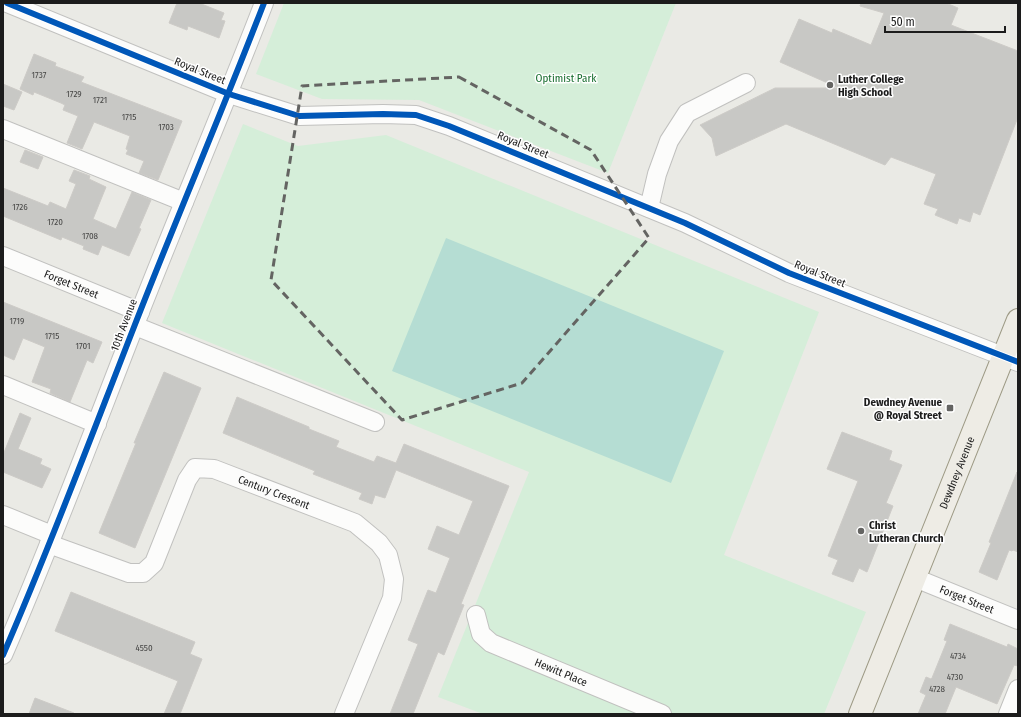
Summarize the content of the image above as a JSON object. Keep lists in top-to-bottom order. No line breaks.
{"streets":{"main road":["Dewdney Avenue"],"street":["Royal Street","Forget Street","10th Avenue","Century Crescent","Hewitt Place"]},"crossings":[["Royal Street","10th Avenue"],["Royal Street","Dewdney Avenue"],["Forget Street","10th Avenue"],["Forget Street","Dewdney Avenue"],["10th Avenue","Century Crescent"]],"parks":["Optimist Park"],"places":{"other":["Luther College High School","Christ Lutheran Church"],"transit":["Dewdney Avenue @ Royal Street"]},"house_numbers":["1737","1729","1721","1715","1703","1726","1720","1708","1719","1715","1701","4550","4734","4730","4728"],"scale_bar":"50 m"}
